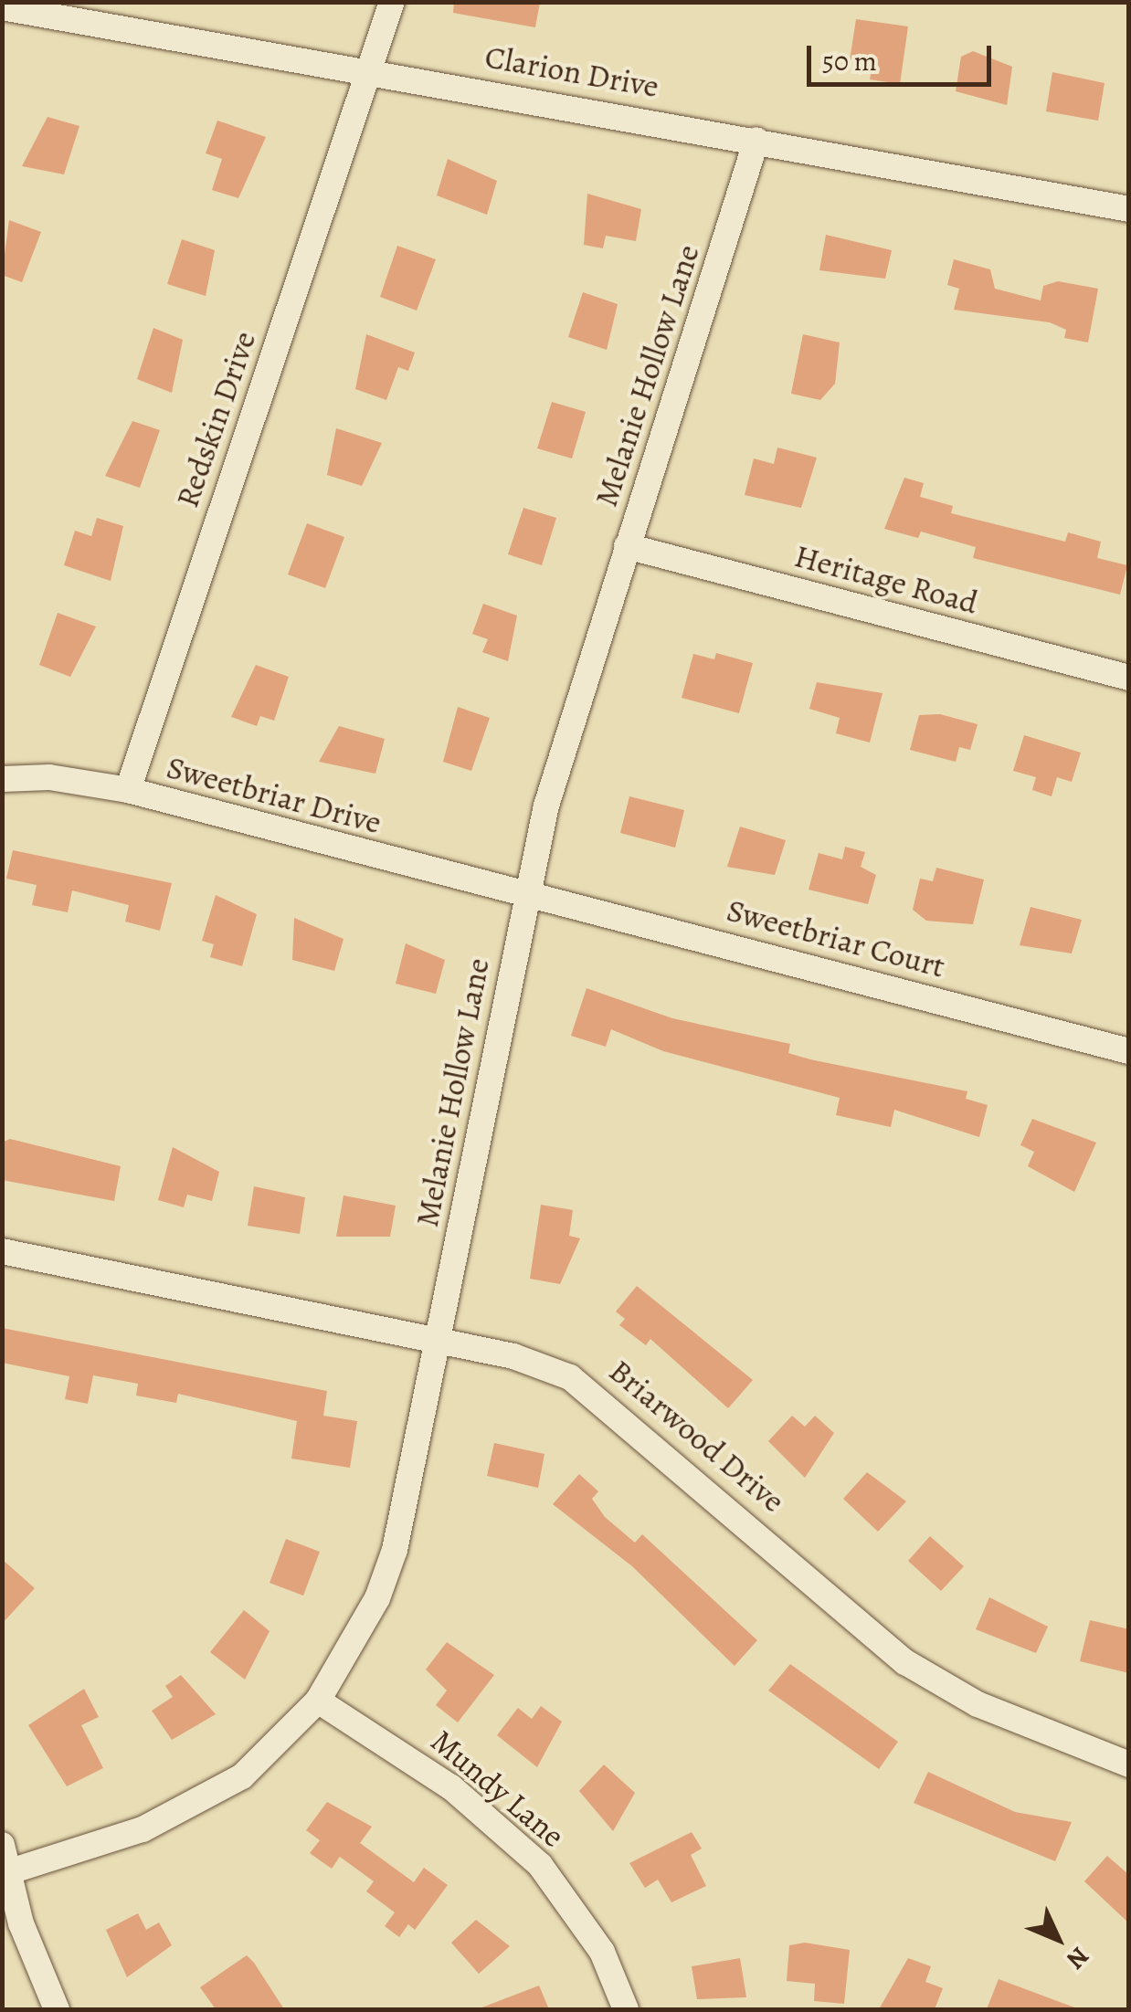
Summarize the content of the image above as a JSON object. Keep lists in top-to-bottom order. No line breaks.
{"streets":{"street":["Clarion Drive","Melanie Hollow Lane","Redskin Drive","Heritage Road","Sweetbriar Drive","Sweetbriar Court","Briarwood Drive","Mundy Lane"]},"crossings":[["Clarion Drive","Melanie Hollow Lane"],["Clarion Drive","Redskin Drive"],["Melanie Hollow Lane","Heritage Road"],["Melanie Hollow Lane","Sweetbriar Drive"],["Melanie Hollow Lane","Sweetbriar Court"],["Melanie Hollow Lane","Briarwood Drive"],["Melanie Hollow Lane","Mundy Lane"],["Redskin Drive","Sweetbriar Drive"],["Sweetbriar Drive","Sweetbriar Court"]],"scale_bar":"50 m","north":"bottom right"}
